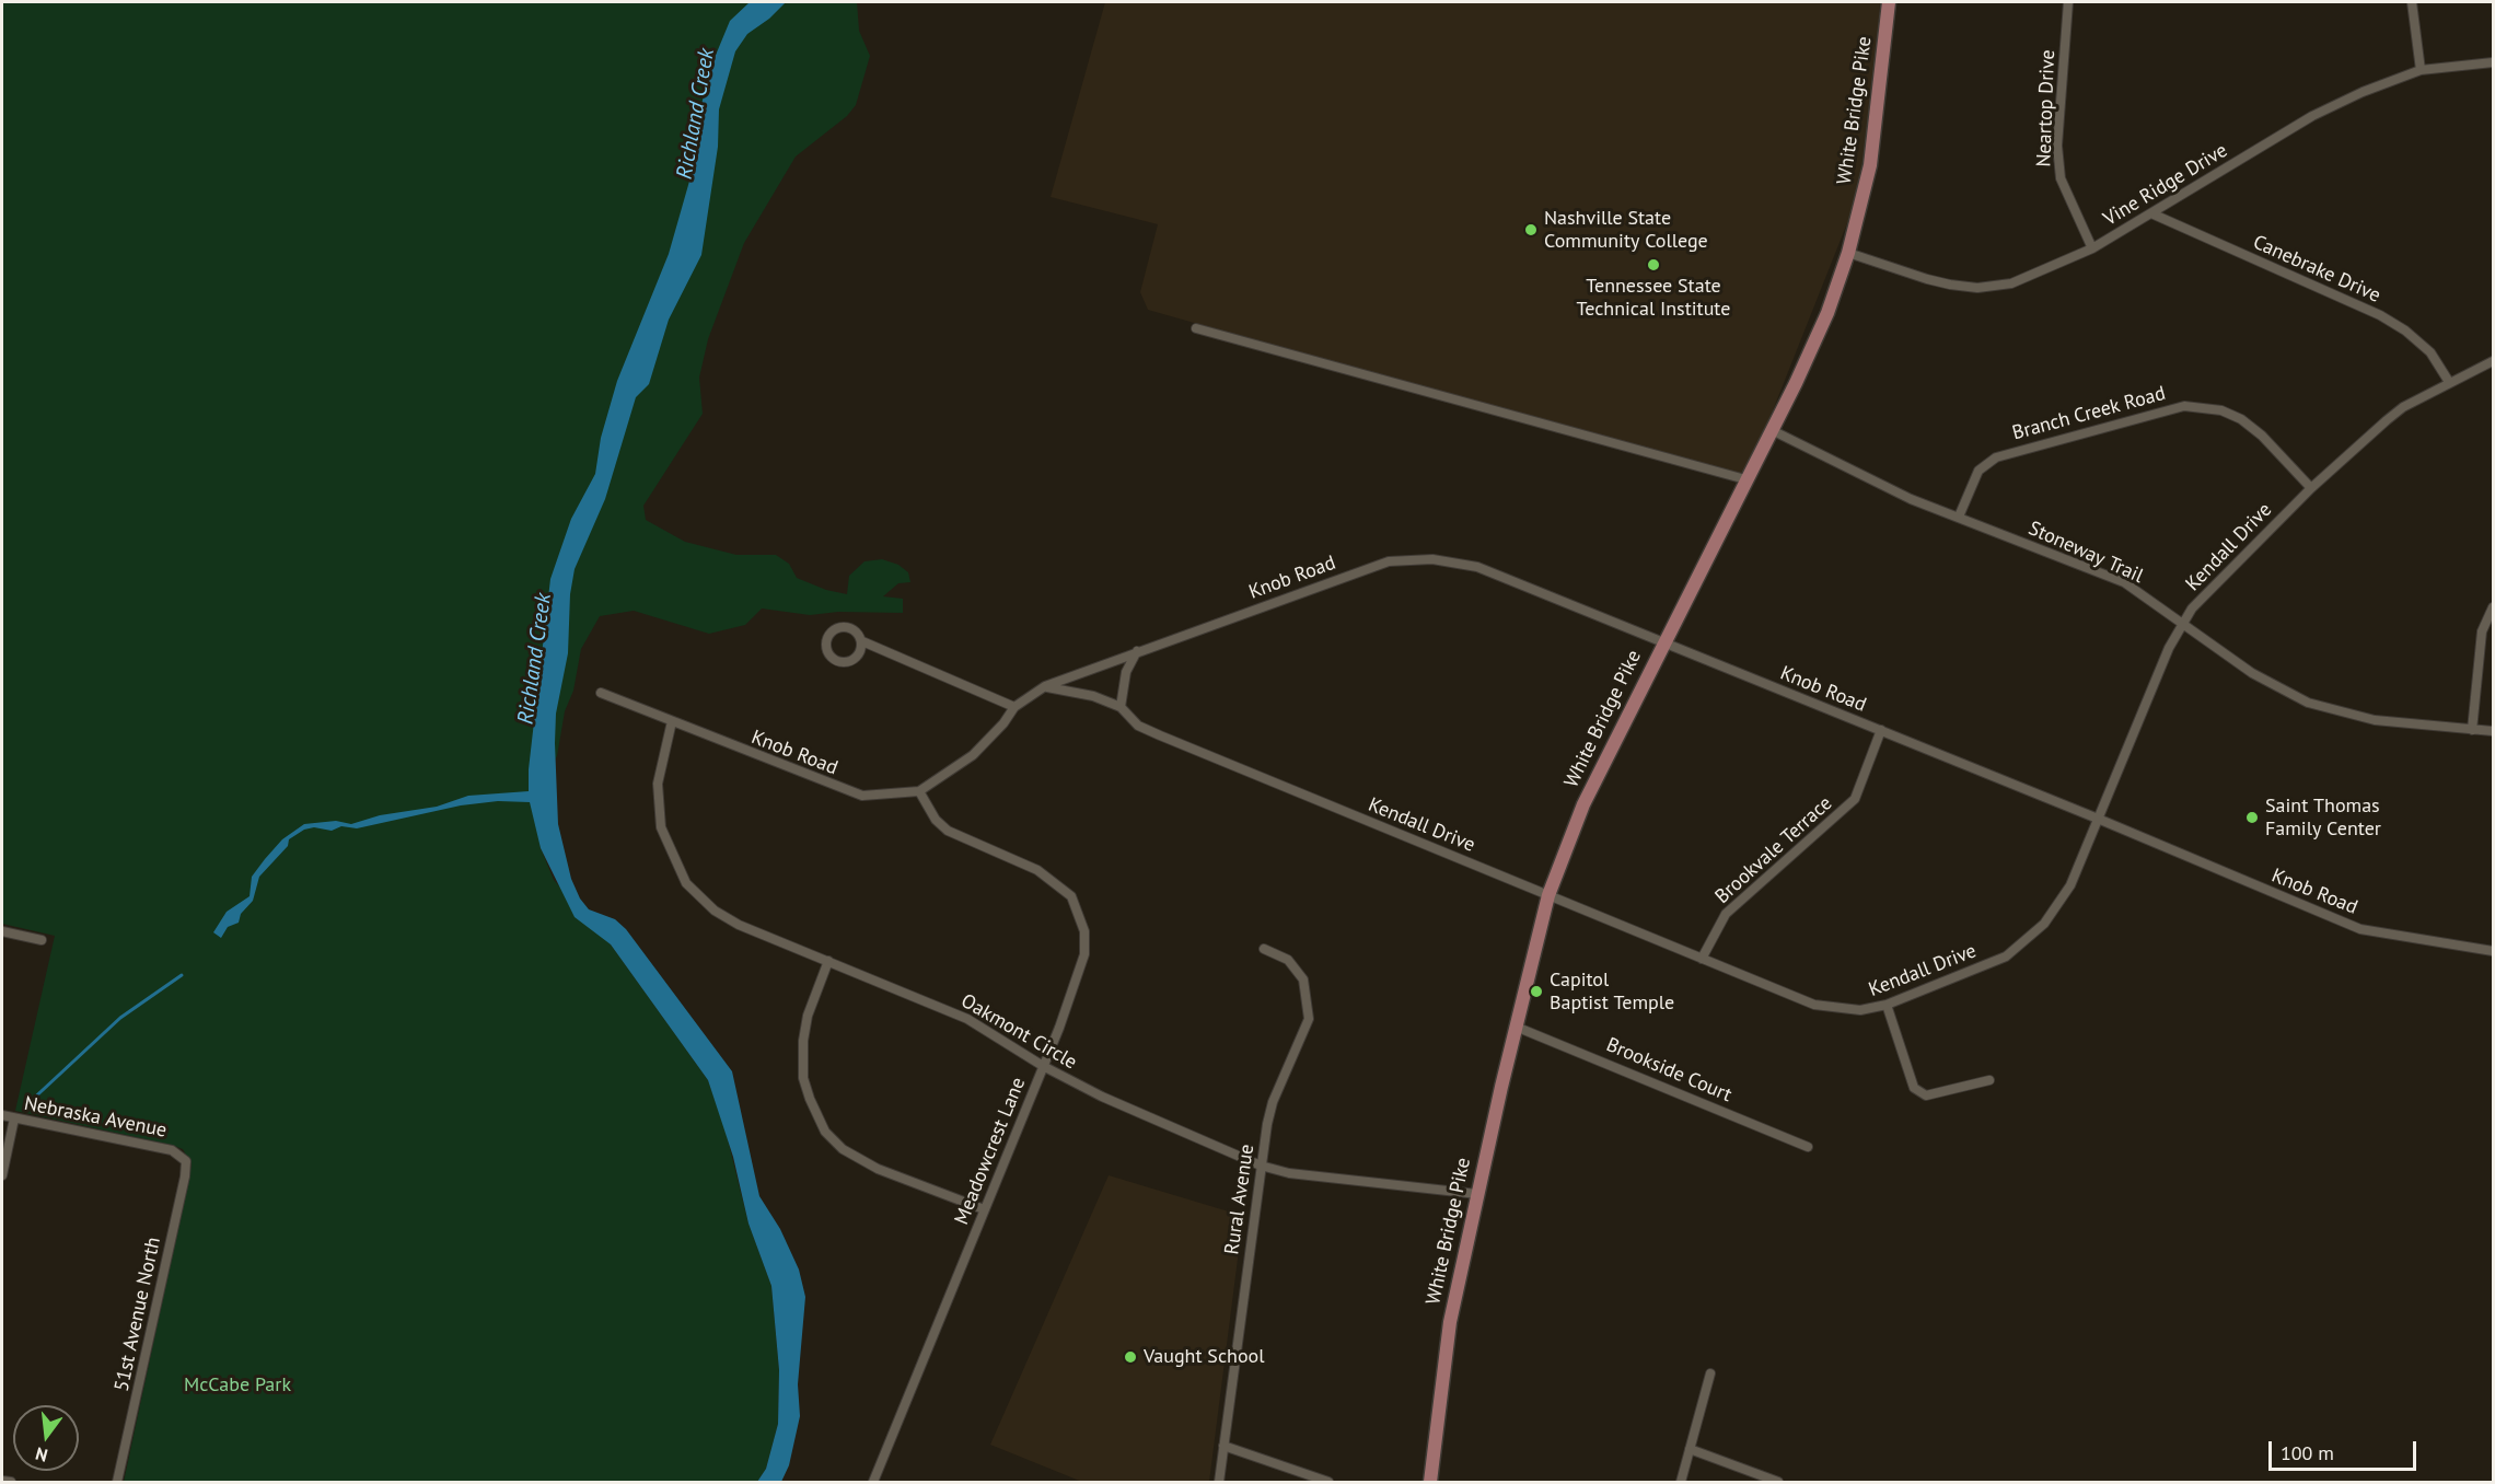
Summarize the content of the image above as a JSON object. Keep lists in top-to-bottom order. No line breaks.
{"streets":{"main road":["White Bridge Pike"],"street":["Neartop Drive","Vine Ridge Drive","Canebrake Drive","Branch Creek Road","Kendall Drive","Stoneway Trail","Knob Road","Brookvale Terrace","Oakmont Circle","Brookside Court","Nebraska Avenue","Meadowcrest Lane","Rural Avenue","51st Avenue North"]},"crossings":[["Neartop Drive","Vine Ridge Drive"],["White Bridge Pike","Vine Ridge Drive"],["White Bridge Pike","Kendall Drive"],["White Bridge Pike","Stoneway Trail"],["White Bridge Pike","Knob Road"],["White Bridge Pike","Oakmont Circle"],["White Bridge Pike","Brookside Court"],["Vine Ridge Drive","Canebrake Drive"],["Canebrake Drive","Kendall Drive"],["Branch Creek Road","Kendall Drive"],["Branch Creek Road","Stoneway Trail"],["Kendall Drive","Stoneway Trail"],["Kendall Drive","Knob Road"],["Kendall Drive","Brookvale Terrace"],["Knob Road","Brookvale Terrace"],["Knob Road","Oakmont Circle"],["Knob Road","Meadowcrest Lane"],["Oakmont Circle","Meadowcrest Lane"],["Oakmont Circle","Rural Avenue"],["Nebraska Avenue","51st Avenue North"]],"water":["Richland Creek"],"parks":["McCabe Park"],"places":["Nashville State Community College","Tennessee State Technical Institute","Saint Thomas Family Center","Capitol Baptist Temple","Vaught School"],"scale_bar":"100 m","north":"bottom"}
